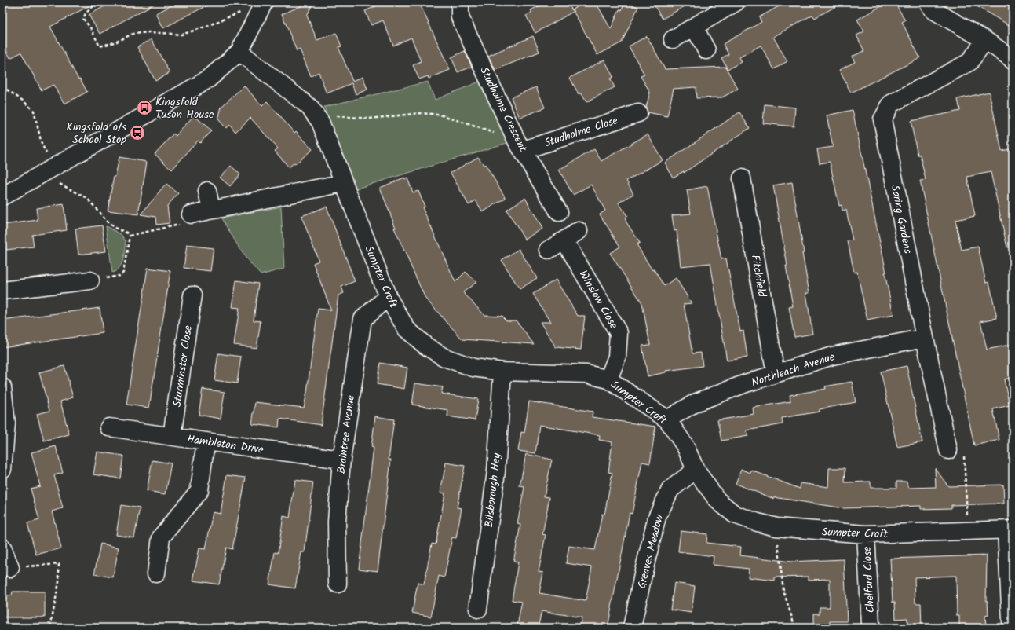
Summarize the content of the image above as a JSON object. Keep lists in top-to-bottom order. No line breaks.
{"streets":{"street":["Studholme Crescent","Studholme Close","Spring Gardens","Fitchfield","Sumpter Croft","Winslow Close","Sturminster Close","Northleach Avenue","Braintree Avenue","Hambleton Drive","Bilsborough Hey","Greaves Meadow","Chelford Close"]},"crossings":[["Studholme Crescent","Studholme Close"],["Spring Gardens","Northleach Avenue"],["Fitchfield","Northleach Avenue"],["Sumpter Croft","Winslow Close"],["Sumpter Croft","Northleach Avenue"],["Sumpter Croft","Braintree Avenue"],["Sumpter Croft","Bilsborough Hey"],["Sumpter Croft","Greaves Meadow"],["Sumpter Croft","Chelford Close"],["Sturminster Close","Hambleton Drive"],["Braintree Avenue","Hambleton Drive"]],"places":{"bus stop":["Kingsfold Tuson House","Kingsfold o/s School Stop"]}}
